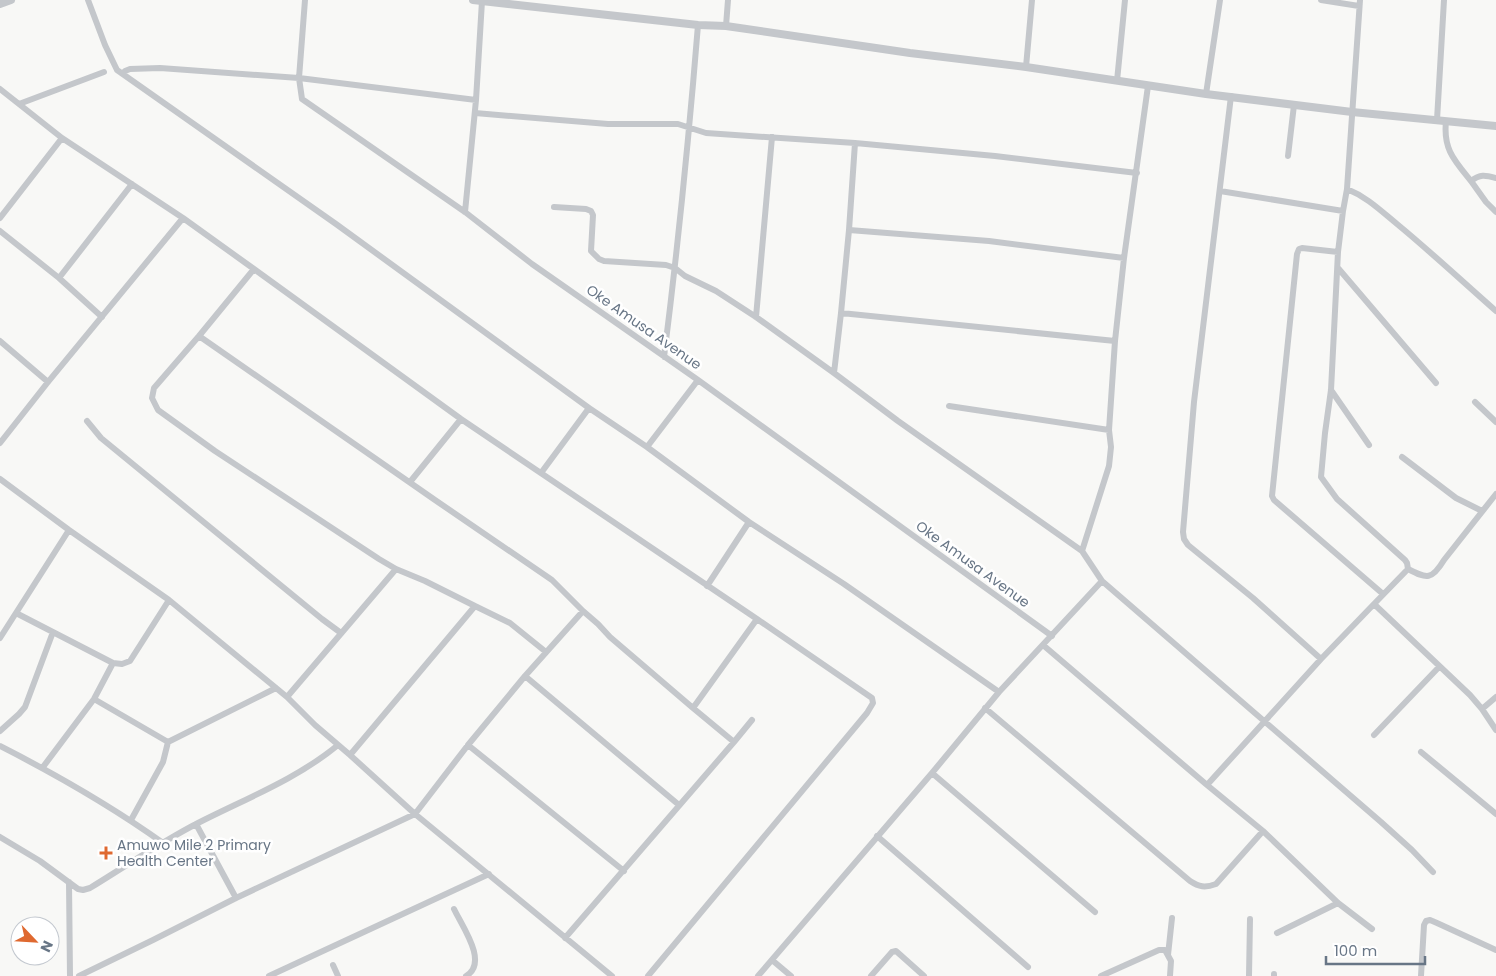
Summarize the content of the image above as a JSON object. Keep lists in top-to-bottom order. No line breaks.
{"streets":{"street":["Oke Amusa Avenue"]},"places":{"health":["Amuwo Mile 2 Primary Health Center"]},"scale_bar":"100 m","north":"bottom right"}
